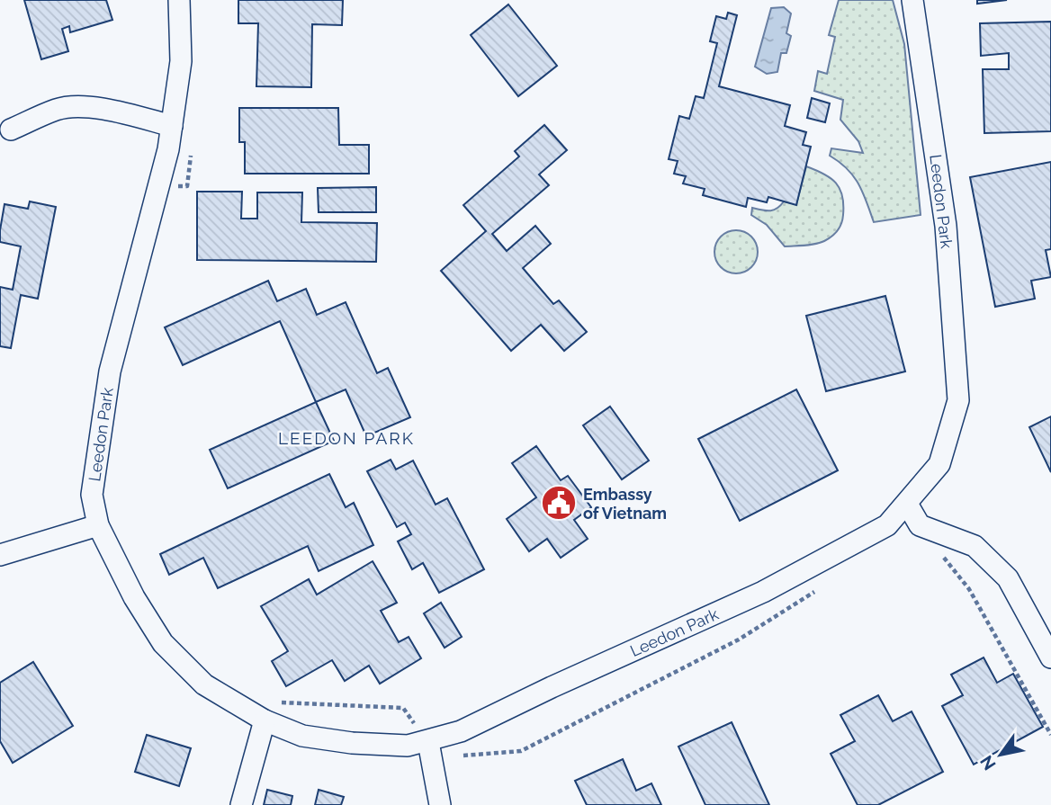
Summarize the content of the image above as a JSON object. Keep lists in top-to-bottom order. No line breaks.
{"streets":{"street":["Leedon Park"]},"districts":["LEEDON PARK"],"places":{"public building":["Embassy of Vietnam"]},"north":"bottom left"}
